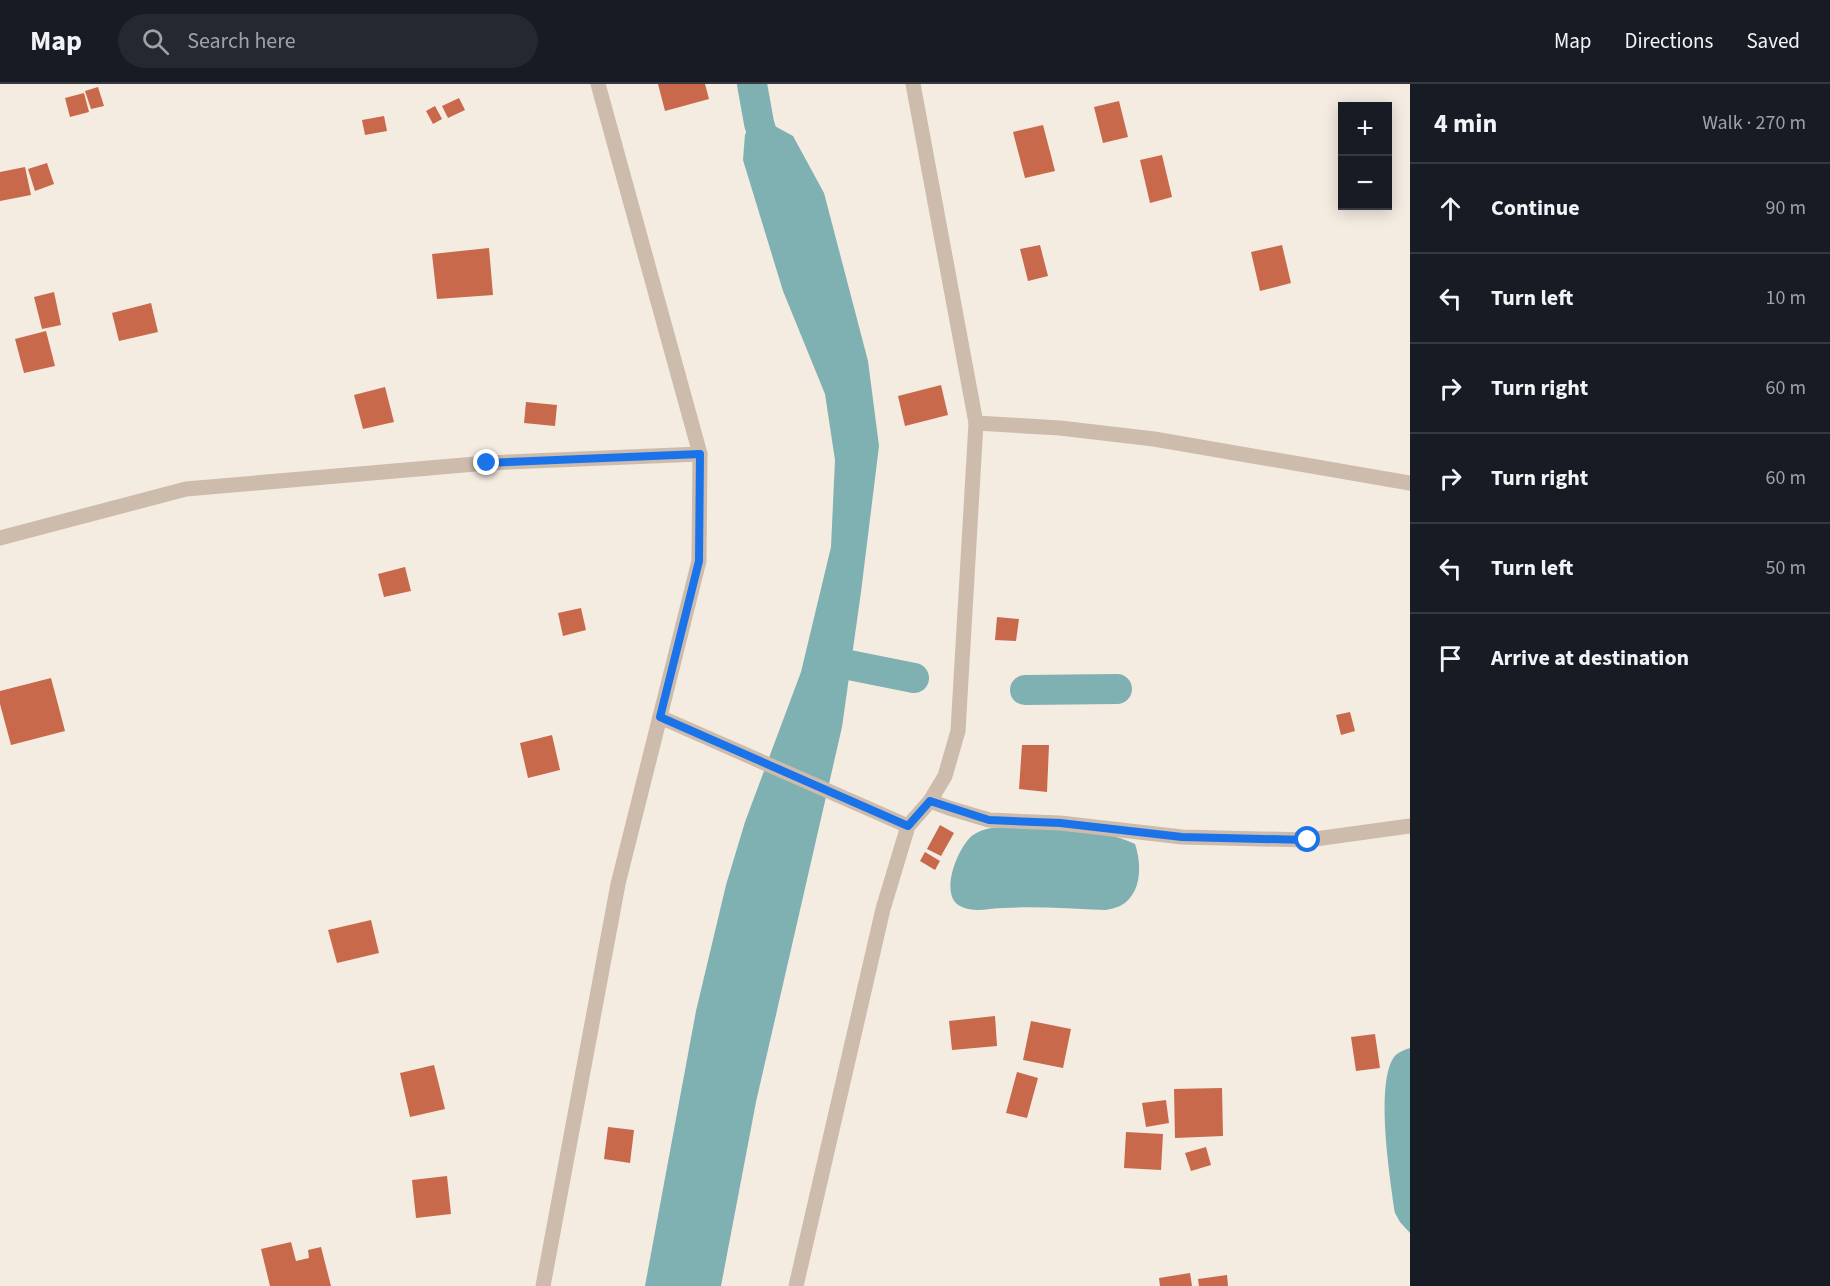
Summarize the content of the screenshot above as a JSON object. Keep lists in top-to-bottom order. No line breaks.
{"page":{"header":"Map","search":"Search here","nav":["Map","Directions","Saved"],"heading":["4 min","Walk · 270 m"],"map_buttons":["+","−"],"list":[["Continue","90 m"],["Turn left","10 m"],["Turn right","60 m"],["Turn right","60 m"],["Turn left","50 m"],"Arrive at destination"]}}
